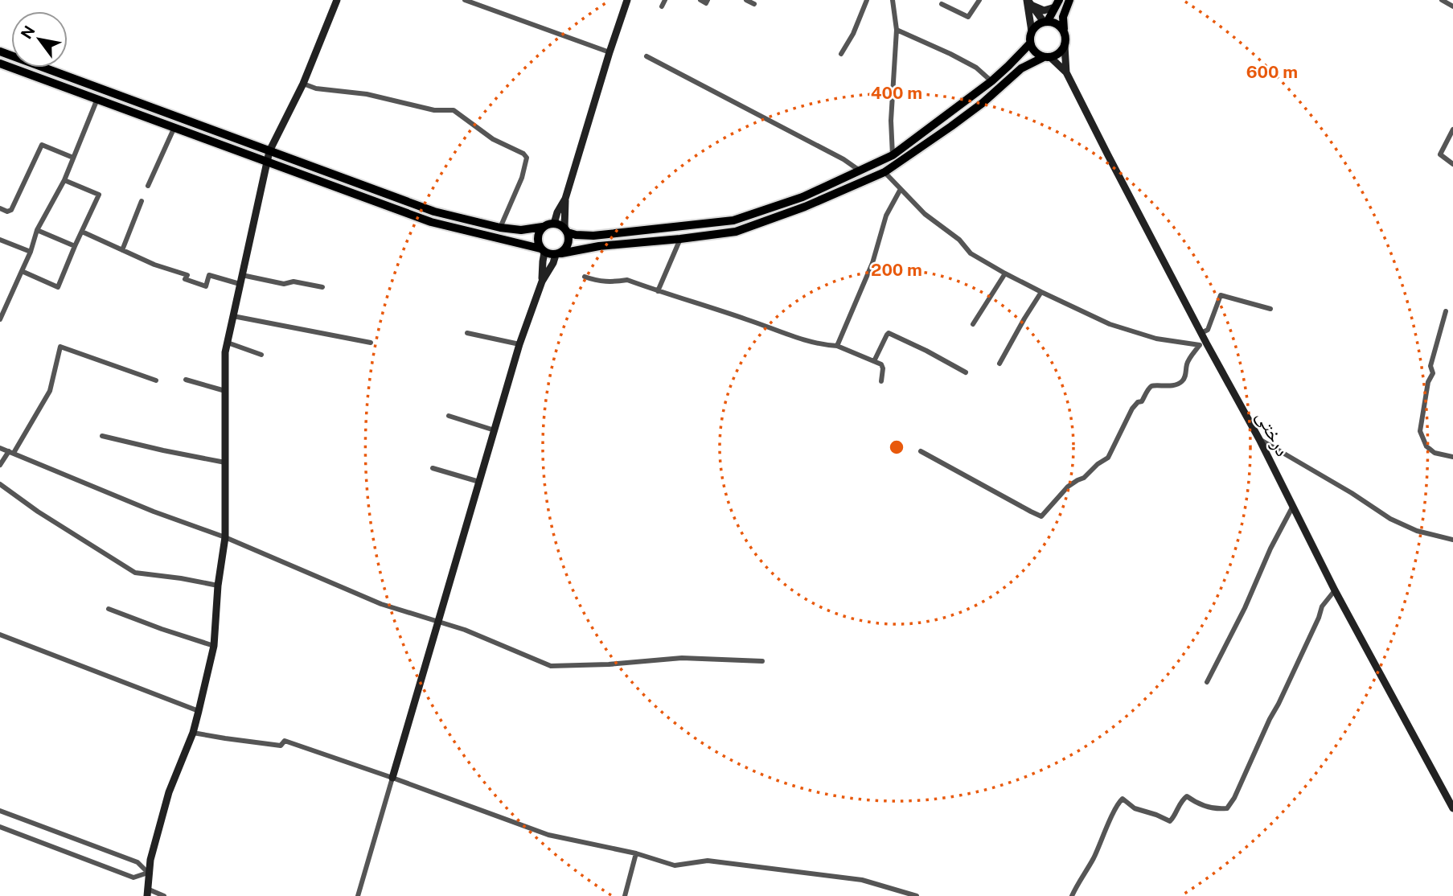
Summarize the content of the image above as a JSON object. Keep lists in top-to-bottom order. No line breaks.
{"streets":{"street":["درختی"]},"north":"top left","rings":["600 m","400 m","200 m"]}
